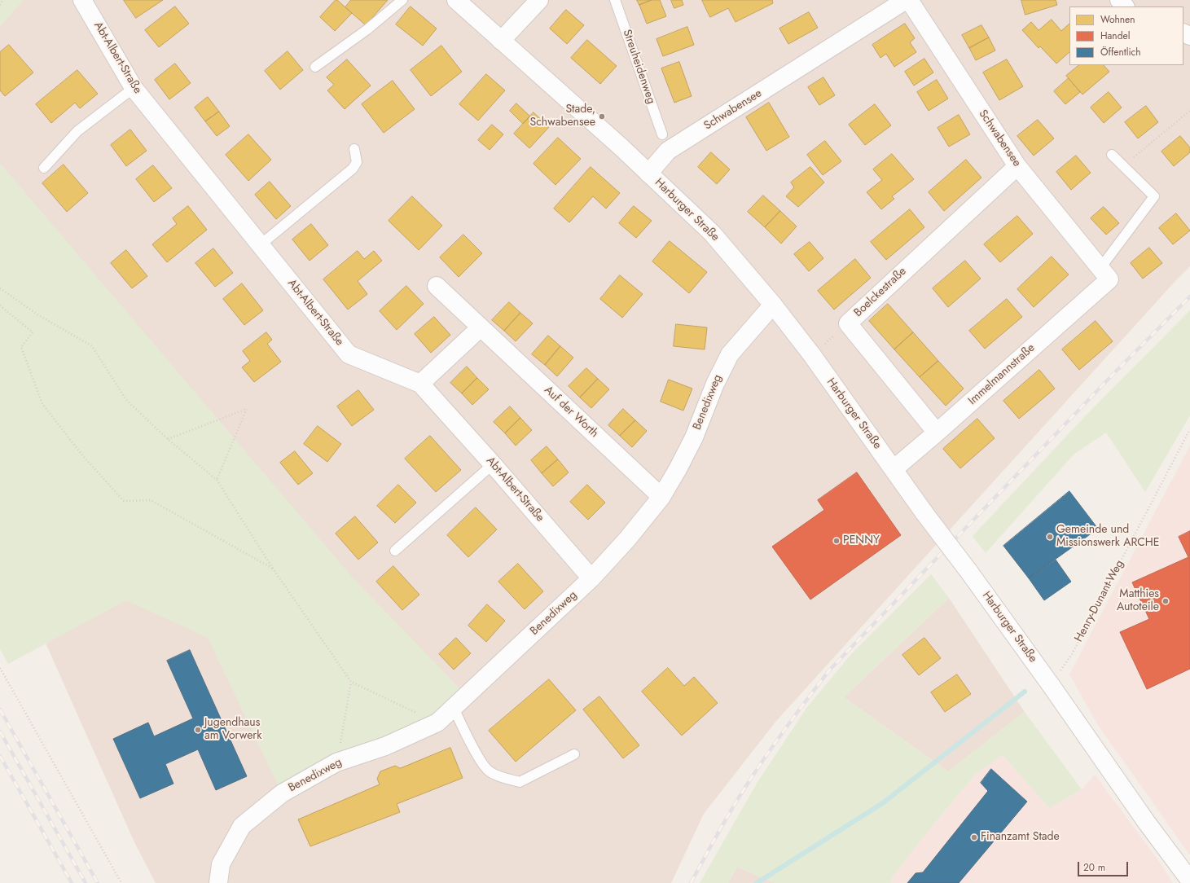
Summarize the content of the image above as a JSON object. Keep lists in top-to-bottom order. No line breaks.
{"streets":{"street":["Abt-Albert-Straße","Schwabensee","Harburger Straße","Boelckestraße","Immelmannstraße","Benedixweg","Auf der Worth"],"lane":["Streuheidenweg"],"path":["Henry-Dunant-Weg"]},"crossings":[["Abt-Albert-Straße","Benedixweg"],["Schwabensee","Harburger Straße"],["Schwabensee","Boelckestraße"],["Schwabensee","Immelmannstraße"],["Harburger Straße","Immelmannstraße"],["Harburger Straße","Benedixweg"],["Harburger Straße","Henry-Dunant-Weg"],["Boelckestraße","Immelmannstraße"],["Benedixweg","Auf der Worth"]],"places":["Stade, Schwabensee","Gemeinde und Missionswerk ARCHE","PENNY","Matthies Autoteile","Jugendhaus am Vorwerk","Finanzamt Stade"],"legend":["Wohnen","Handel","Öffentlich"],"scale_bar":"20 m"}
